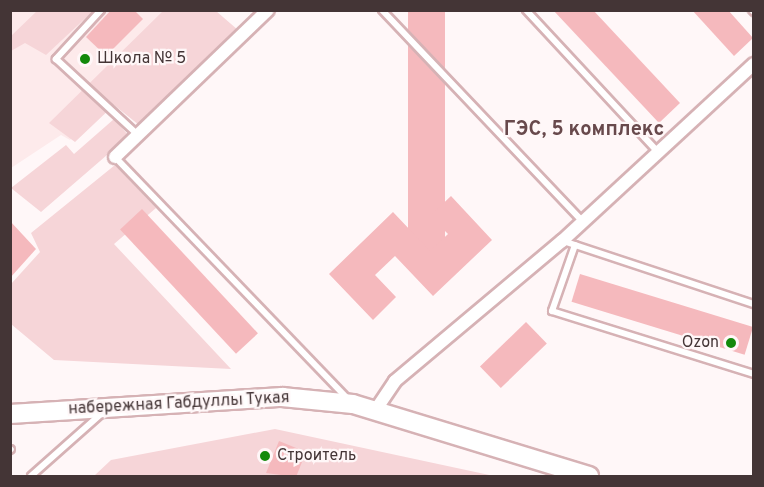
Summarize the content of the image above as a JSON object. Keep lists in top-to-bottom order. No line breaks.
{"streets":{"main road":["набережная Габдуллы Тукая"]},"districts":["ГЭС, 5 комплекс"],"places":["Школа № 5","Ozon","Строитель"]}
